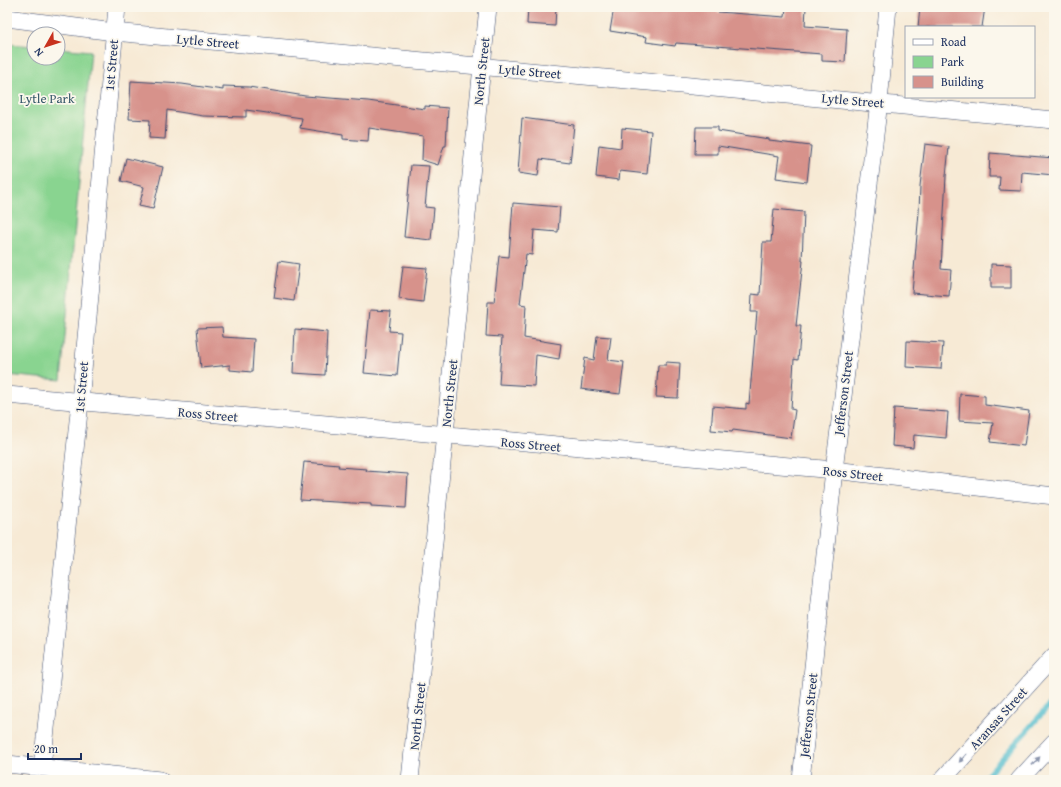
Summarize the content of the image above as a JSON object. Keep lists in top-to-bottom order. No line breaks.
{"streets":{"street":["Lytle Street","1st Street","North Street","Jefferson Street","Ross Street","Aransas Street"]},"crossings":[["Lytle Street","1st Street"],["Lytle Street","North Street"],["Lytle Street","Jefferson Street"],["1st Street","Ross Street"],["North Street","Ross Street"],["Jefferson Street","Ross Street"]],"parks":["Lytle Park"],"legend":["Road","Park","Building"],"scale_bar":"20 m","north":"bottom left"}
